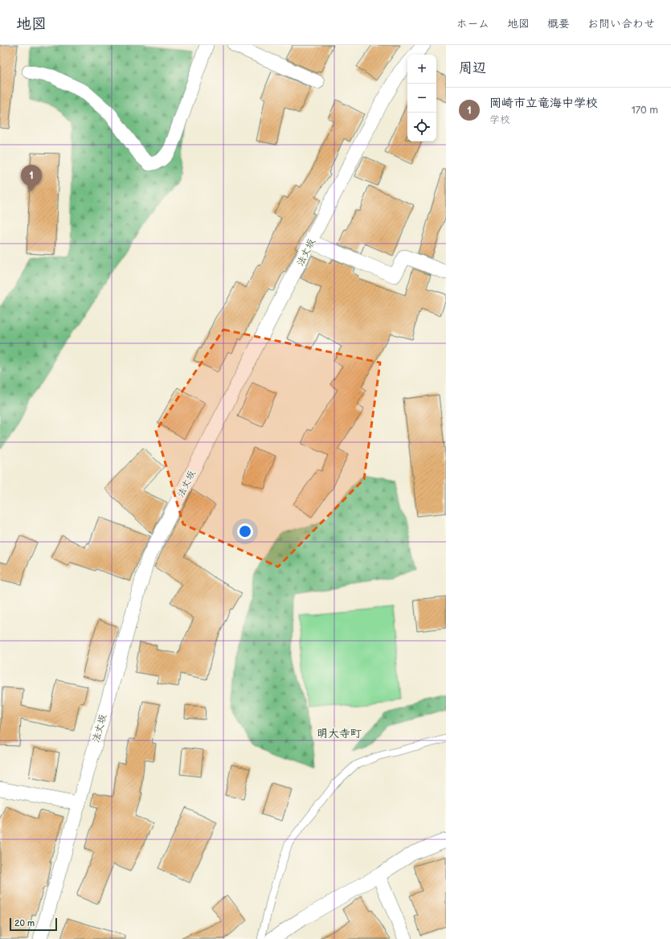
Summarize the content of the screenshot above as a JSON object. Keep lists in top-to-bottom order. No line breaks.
{"streets":{"street":["法丈坂"]},"districts":["明大寺町"],"scale_bar":"20 m","page":{"header":"地図","nav":["ホーム","地図","概要","お問い合わせ"],"heading":"周辺","map_buttons":["+","−"],"list":[{"mark":"1","name":"岡崎市立竜海中学校","note":"学校","value":"170 m"}],"pins":"1","scale":"20 m"}}
